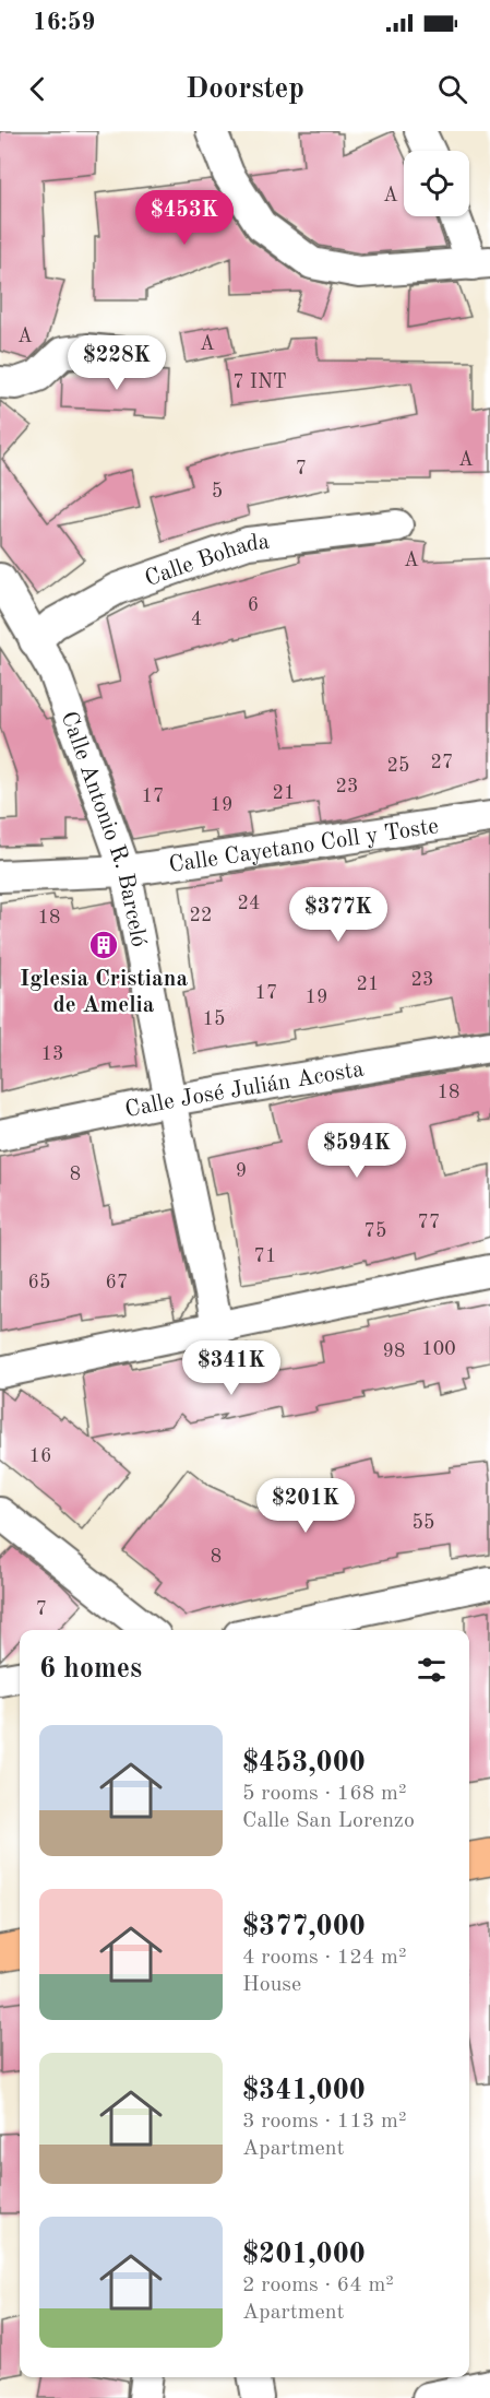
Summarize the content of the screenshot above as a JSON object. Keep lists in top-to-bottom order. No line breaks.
{"streets":{"street":["Calle Bohada","Calle Antonio R. Barceló","Calle Cayetano Coll y Toste","Calle José Julián Acosta"]},"crossings":[["Calle Bohada","Calle Antonio R. Barceló"],["Calle Antonio R. Barceló","Calle Cayetano Coll y Toste"],["Calle Antonio R. Barceló","Calle José Julián Acosta"]],"places":{"building":["Iglesia Cristiana de Amelia"]},"house_numbers":["A","A","A","7 INT","A","7","5","A","6","4","27","25","23","21","17","19","24","22","18","23","21","17","19","15","13","18","9","8","77","75","71","65","67","100","98","16","55","8","7"],"page":{"status":"16:59","header":"Doorstep","price":["$453K","$228K","$377K","$594K","$341K","$201K"],"heading":"6 homes","list":[{"name":"$453,000","note":"5 rooms · 168 m² · Calle San Lorenzo"},{"name":"$377,000","note":"4 rooms · 124 m² · House"},{"name":"$341,000","note":"3 rooms · 113 m² · Apartment"},{"name":"$201,000","note":"2 rooms · 64 m² · Apartment"}]}}
